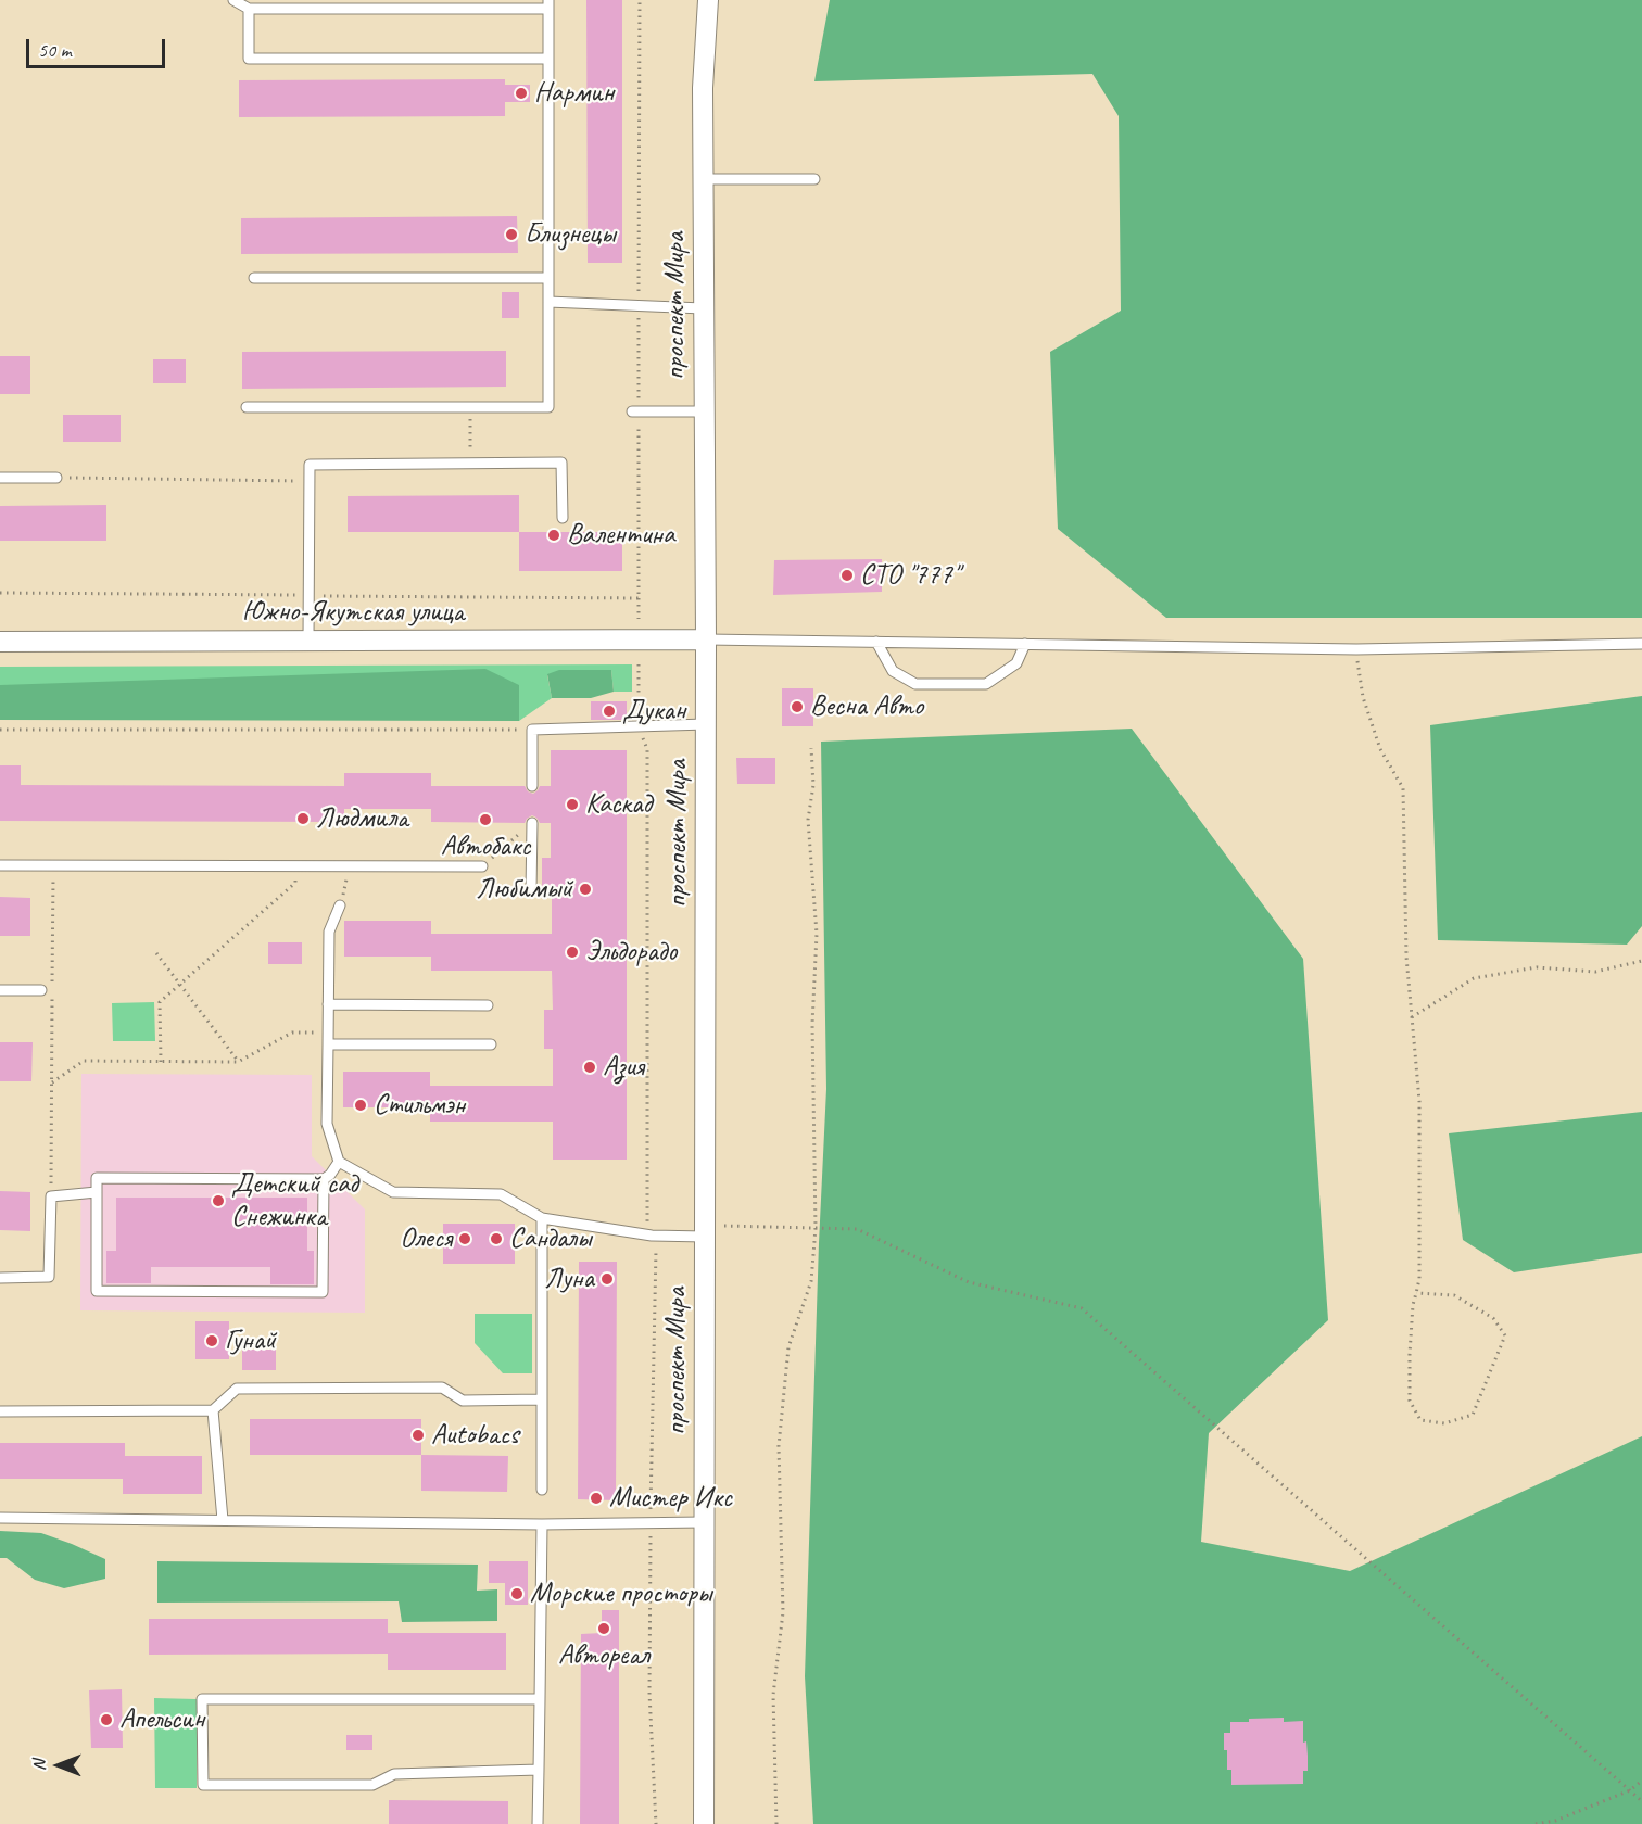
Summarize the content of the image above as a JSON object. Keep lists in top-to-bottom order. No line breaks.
{"streets":{"street":["проспект Мира","Южно-Якутская улица"]},"crossings":[["проспект Мира","Южно-Якутская улица"]],"places":["Нармин","Близнецы","Валентина","СТО \"777\"","Весна Авто","Дукан","Каскад","Людмила","Автобакс","Любимый","Эльдорадо","Азия","Стильмэн","Детский сад Снежинка","Олеся","Сандалы","Луна","Гунай","Autobacs","Мистер Икс","Морские просторы","Автореал","Апельсин"],"scale_bar":"50 m","north":"left"}
